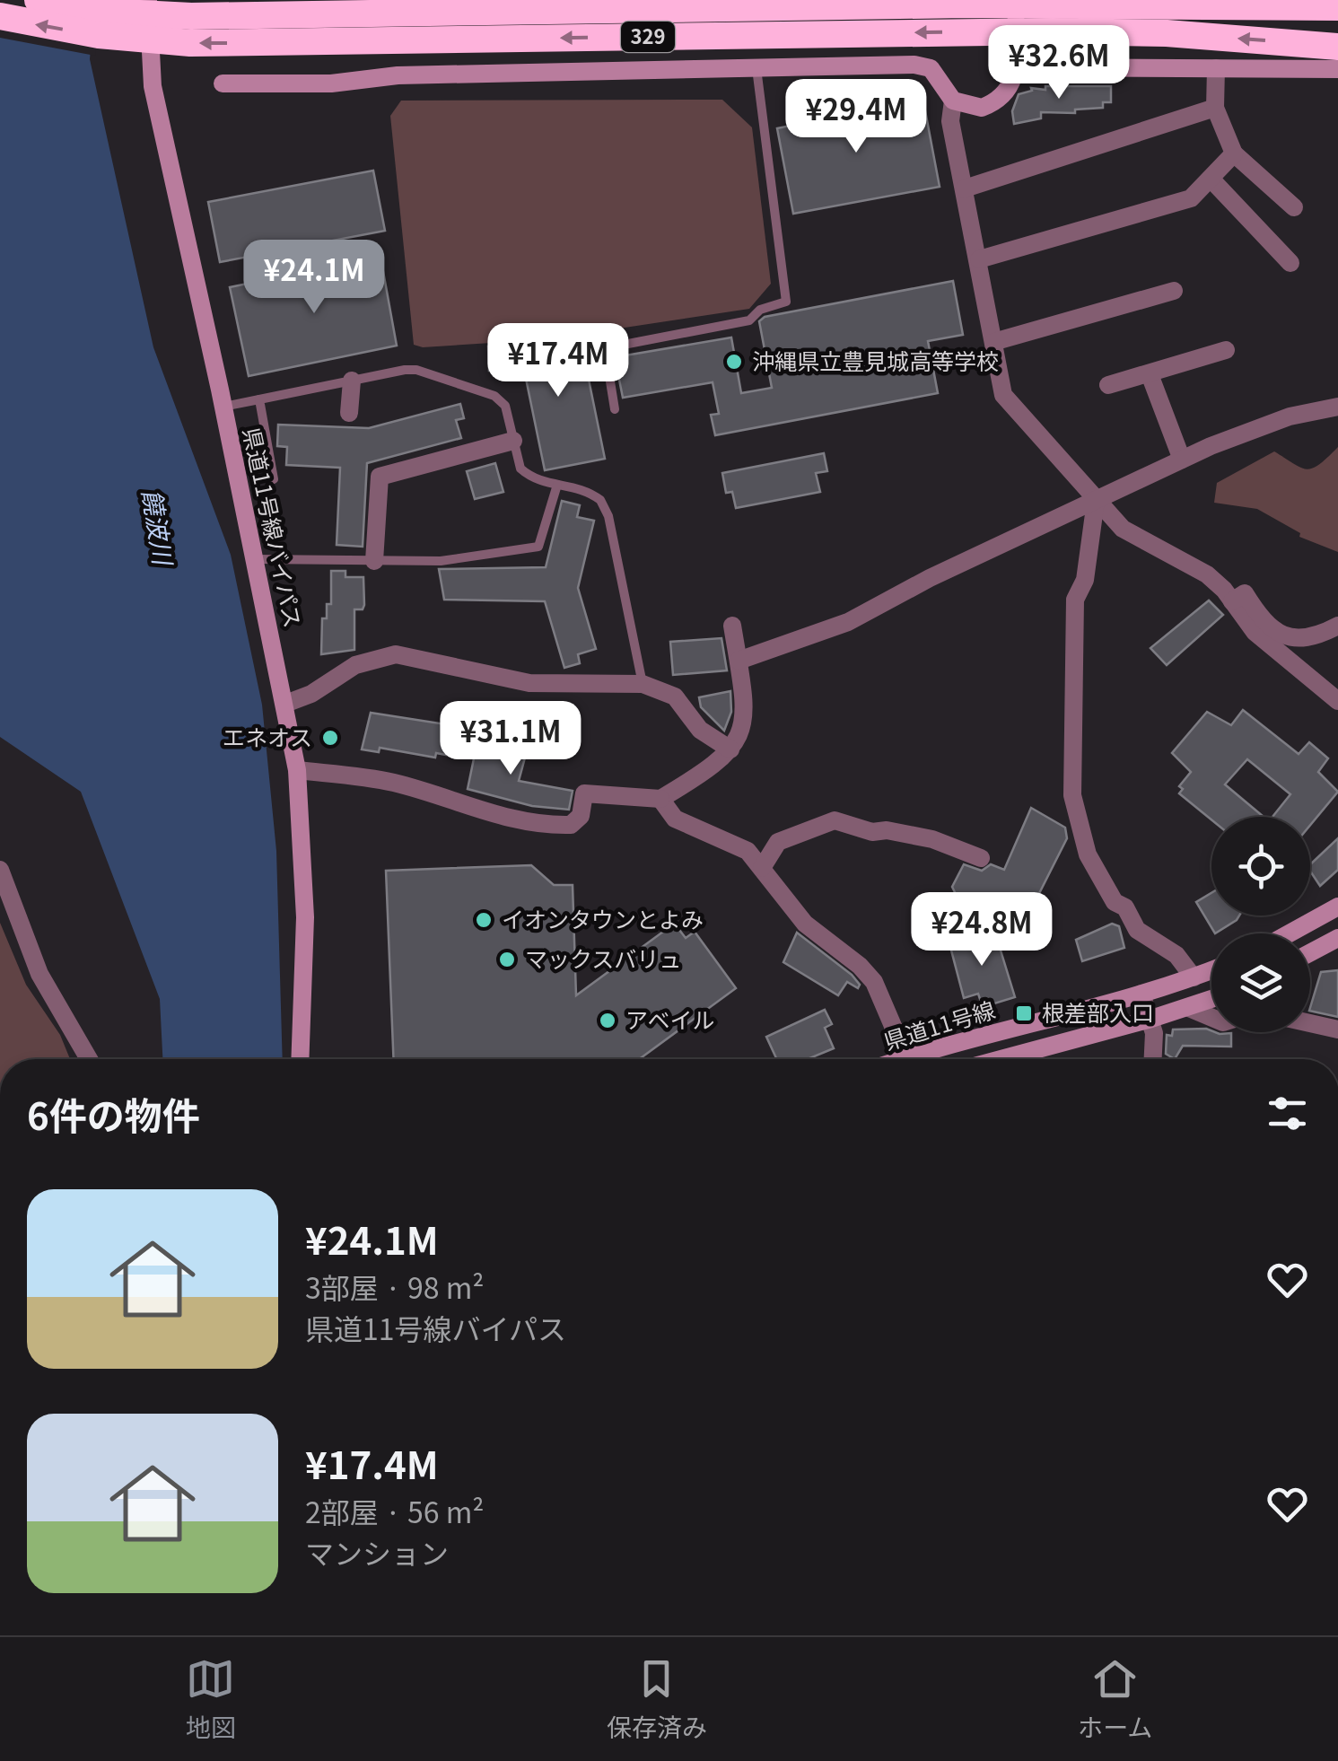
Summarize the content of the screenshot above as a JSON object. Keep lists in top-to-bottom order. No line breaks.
{"streets":{"highway":["329"],"main road":["県道11号線バイパス","県道11号線"]},"crossings":[["329","県道11号線バイパス"]],"water":["饒波川"],"places":{"other":["沖縄県立豊見城高等学校","エネオス","イオンタウンとよみ","マックスバリュ","アベイル"],"transit":["根差部入口"]},"page":{"price":["¥32.6M","¥29.4M","¥24.1M","¥17.4M","¥31.1M","¥24.8M"],"heading":"6件の物件","list":[{"name":"¥24.1M","note":"3部屋 · 98 m² · 県道11号線バイパス"},{"name":"¥17.4M","note":"2部屋 · 56 m² · マンション"}],"tabs":["地図","保存済み","ホーム"]}}
